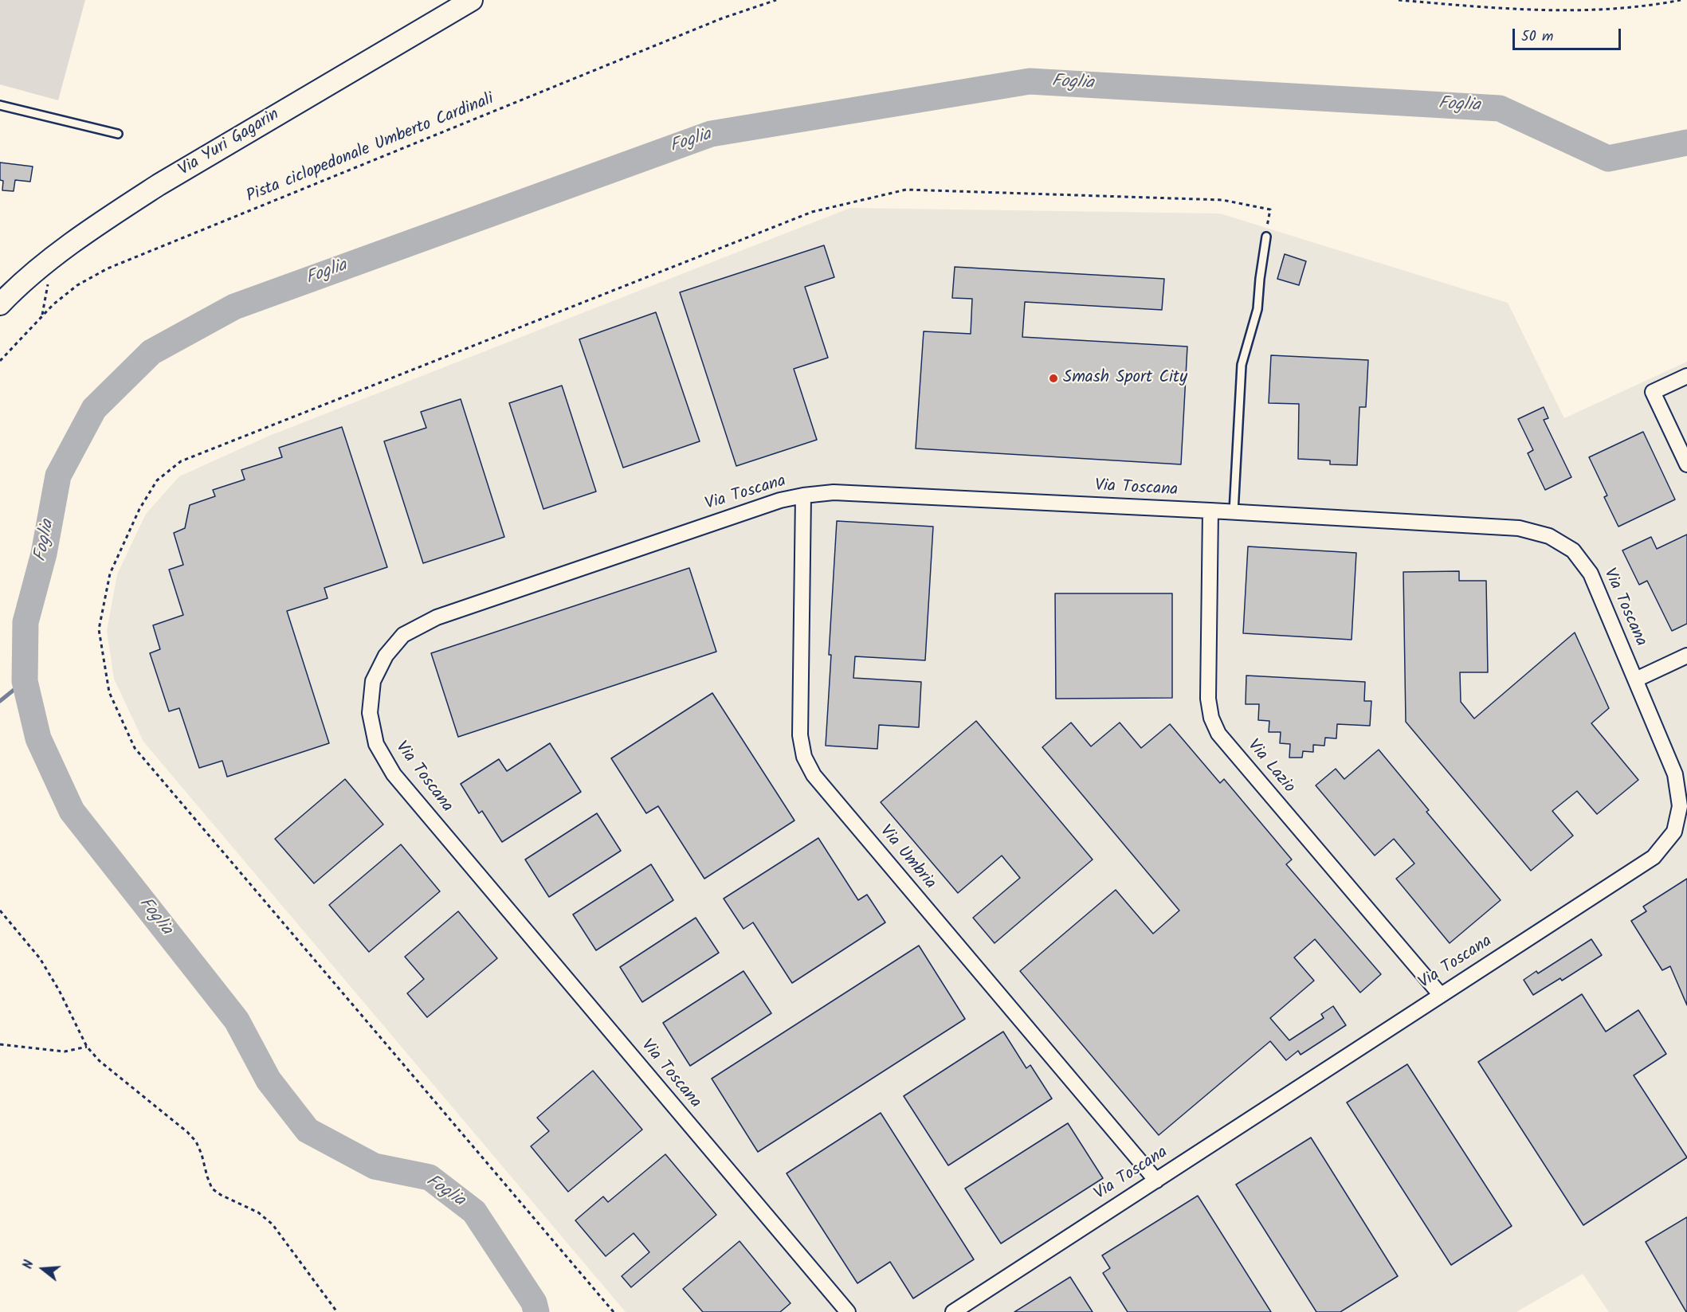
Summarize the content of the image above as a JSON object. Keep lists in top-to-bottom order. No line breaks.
{"streets":{"main road":["Via Yuri Gagarin"],"street":["Via Toscana","Via Lazio","Via Umbria"],"path":["Pista ciclopedonale Umberto Cardinali"]},"crossings":[["Via Toscana","Via Lazio"],["Via Toscana","Via Umbria"]],"water":["Foglia"],"places":["Smash Sport City"],"scale_bar":"50 m","north":"left"}
